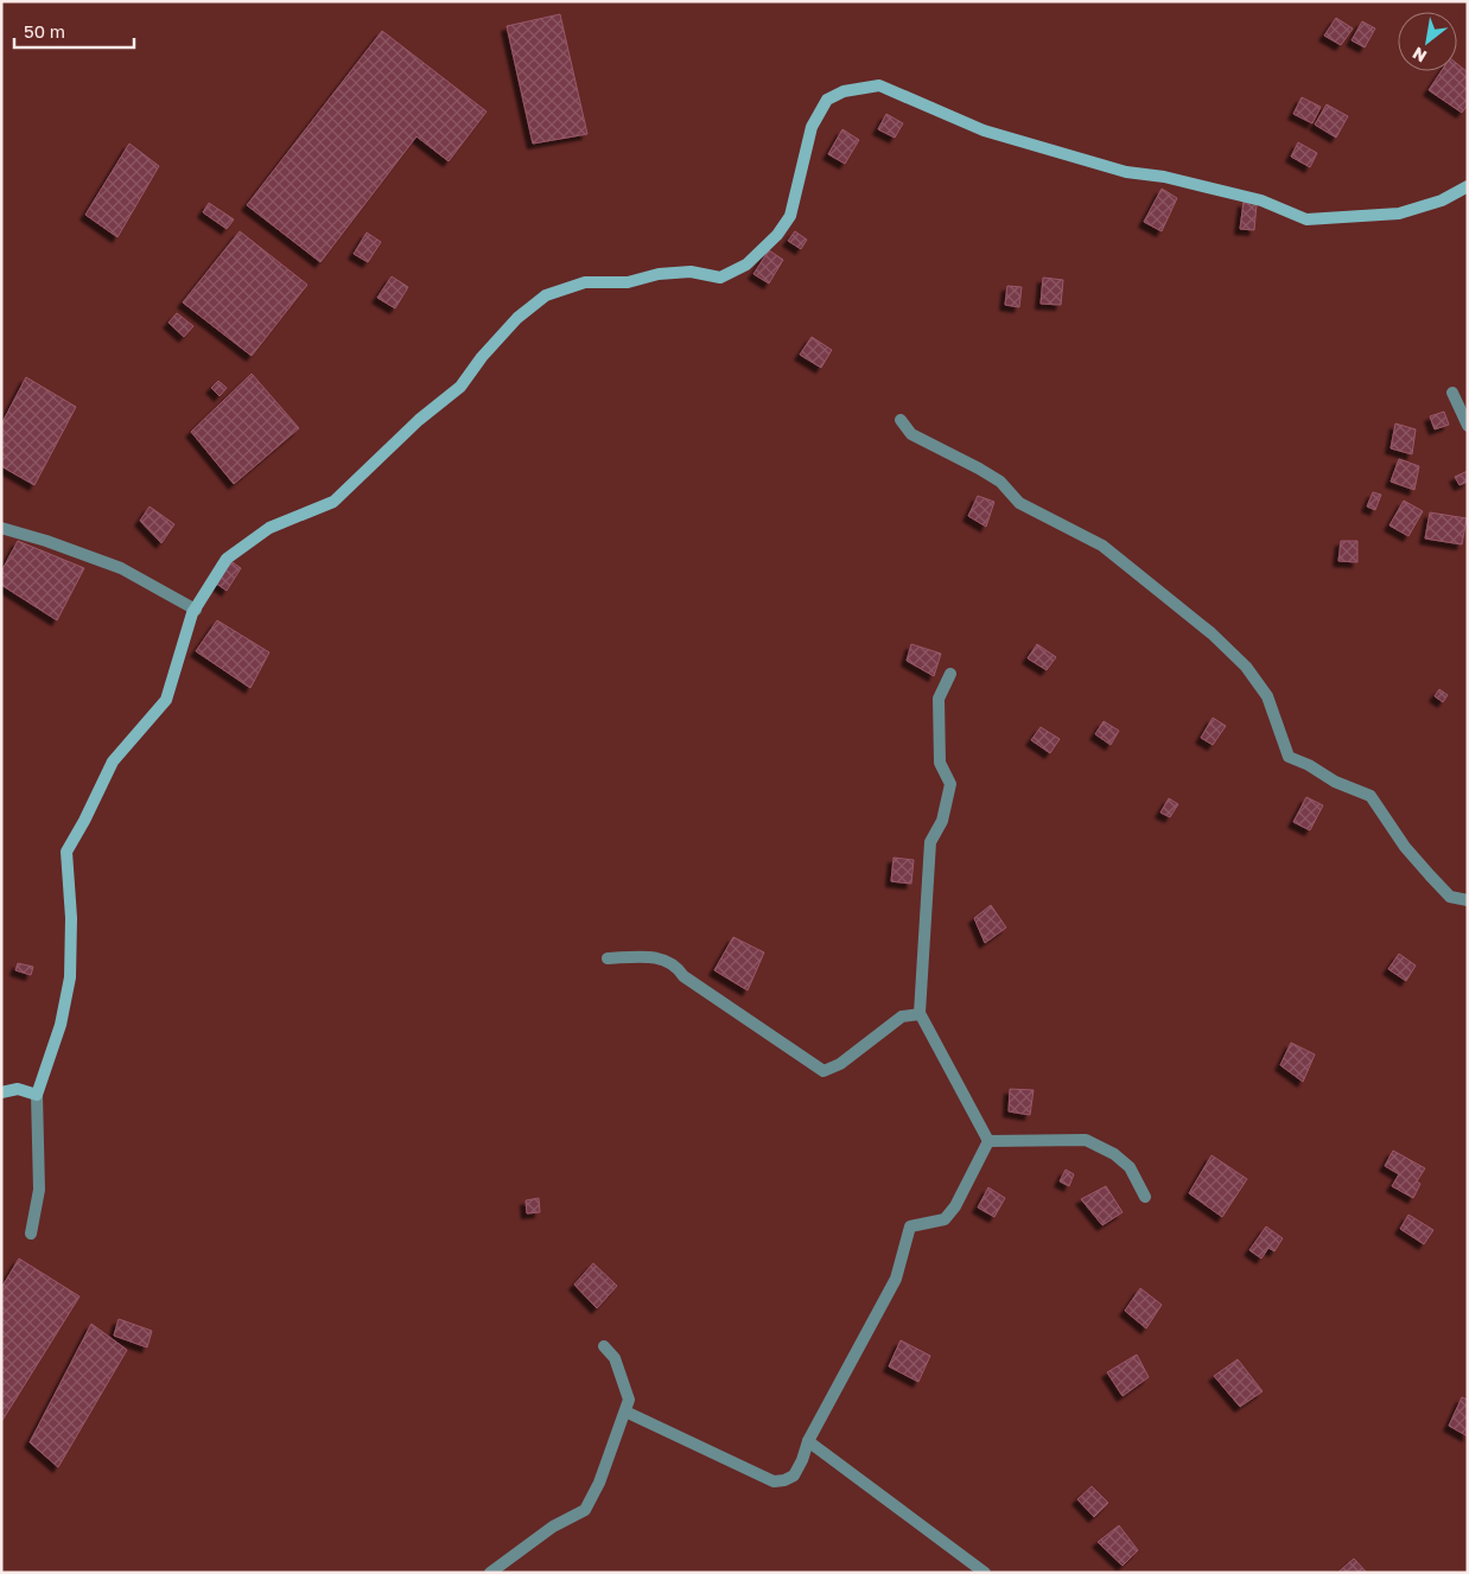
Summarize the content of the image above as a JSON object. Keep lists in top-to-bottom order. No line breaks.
{"scale_bar":"50 m","north":"bottom left"}
